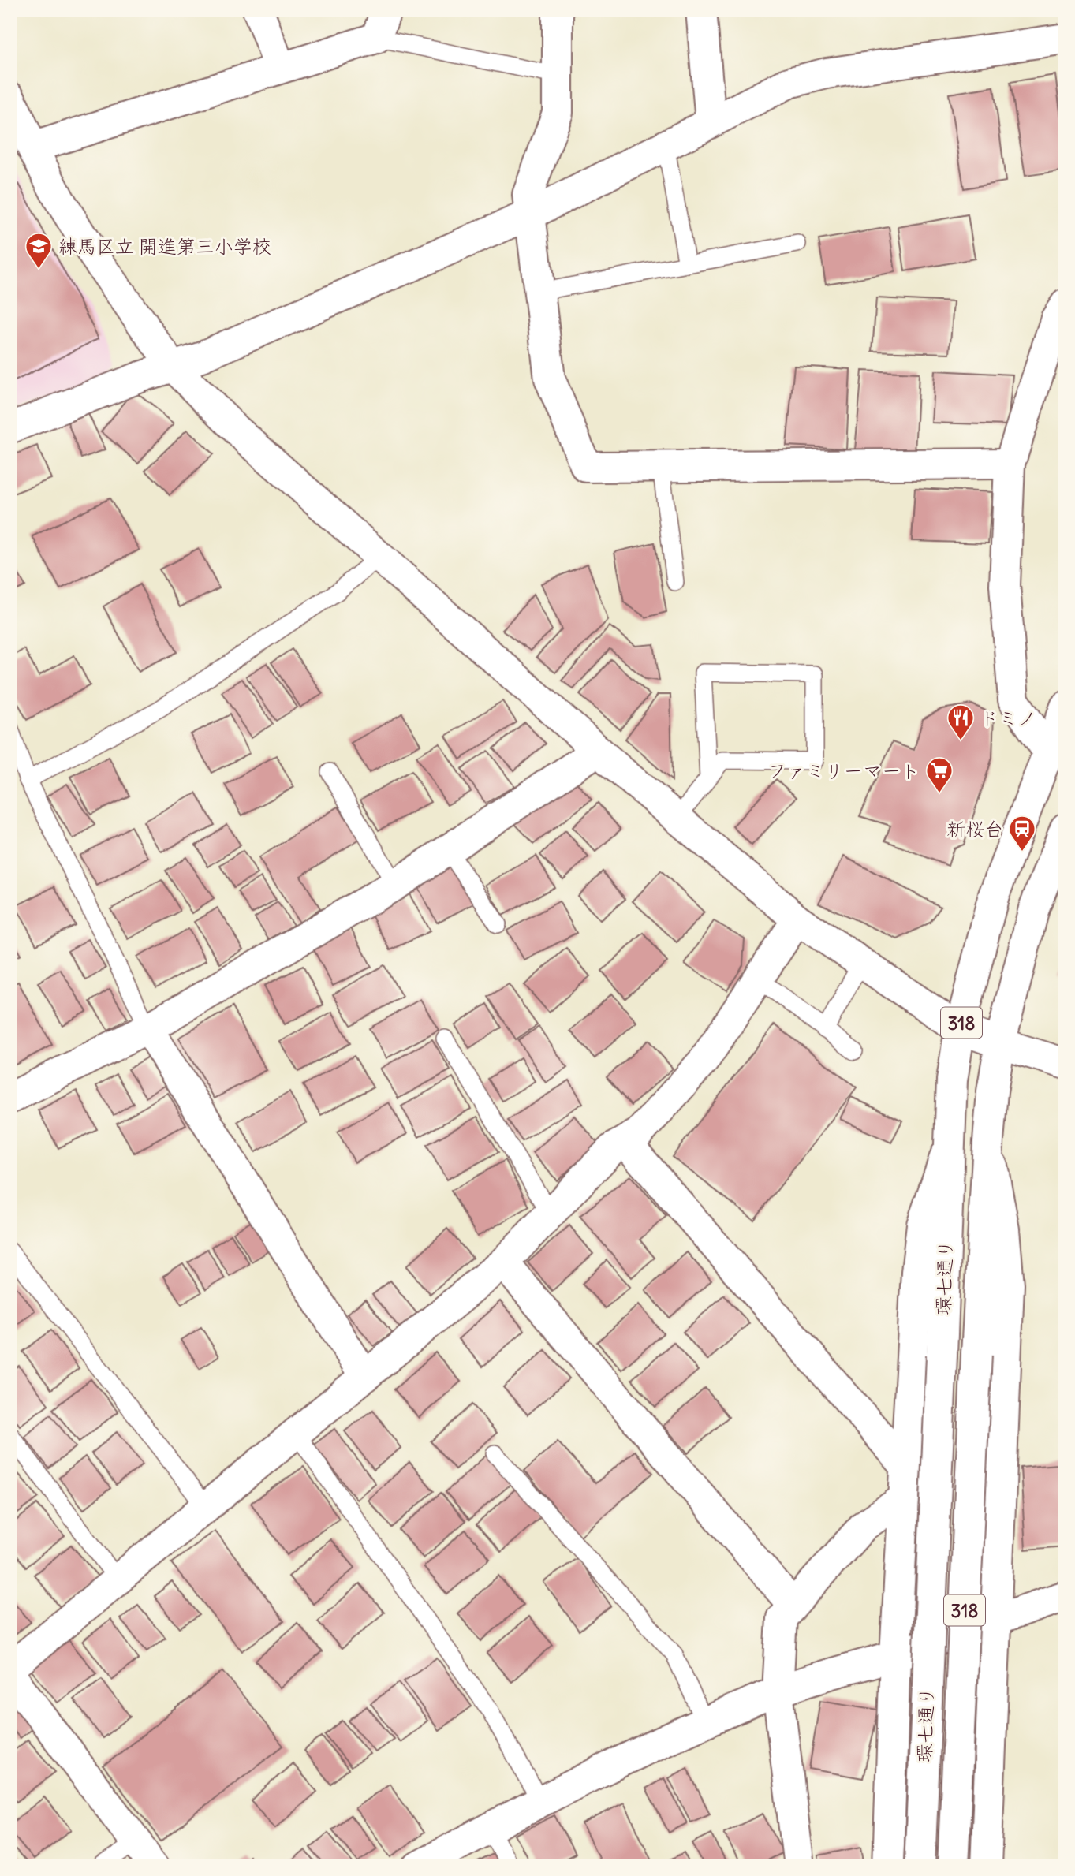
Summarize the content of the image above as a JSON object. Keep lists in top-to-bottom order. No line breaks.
{"streets":{"street":["318","環七通り"]},"places":{"school or university":["練馬区立 開進第三小学校"],"restaurant":["ドミノ"],"supermarket":["ファミリーマート"],"station":["新桜台"]}}
